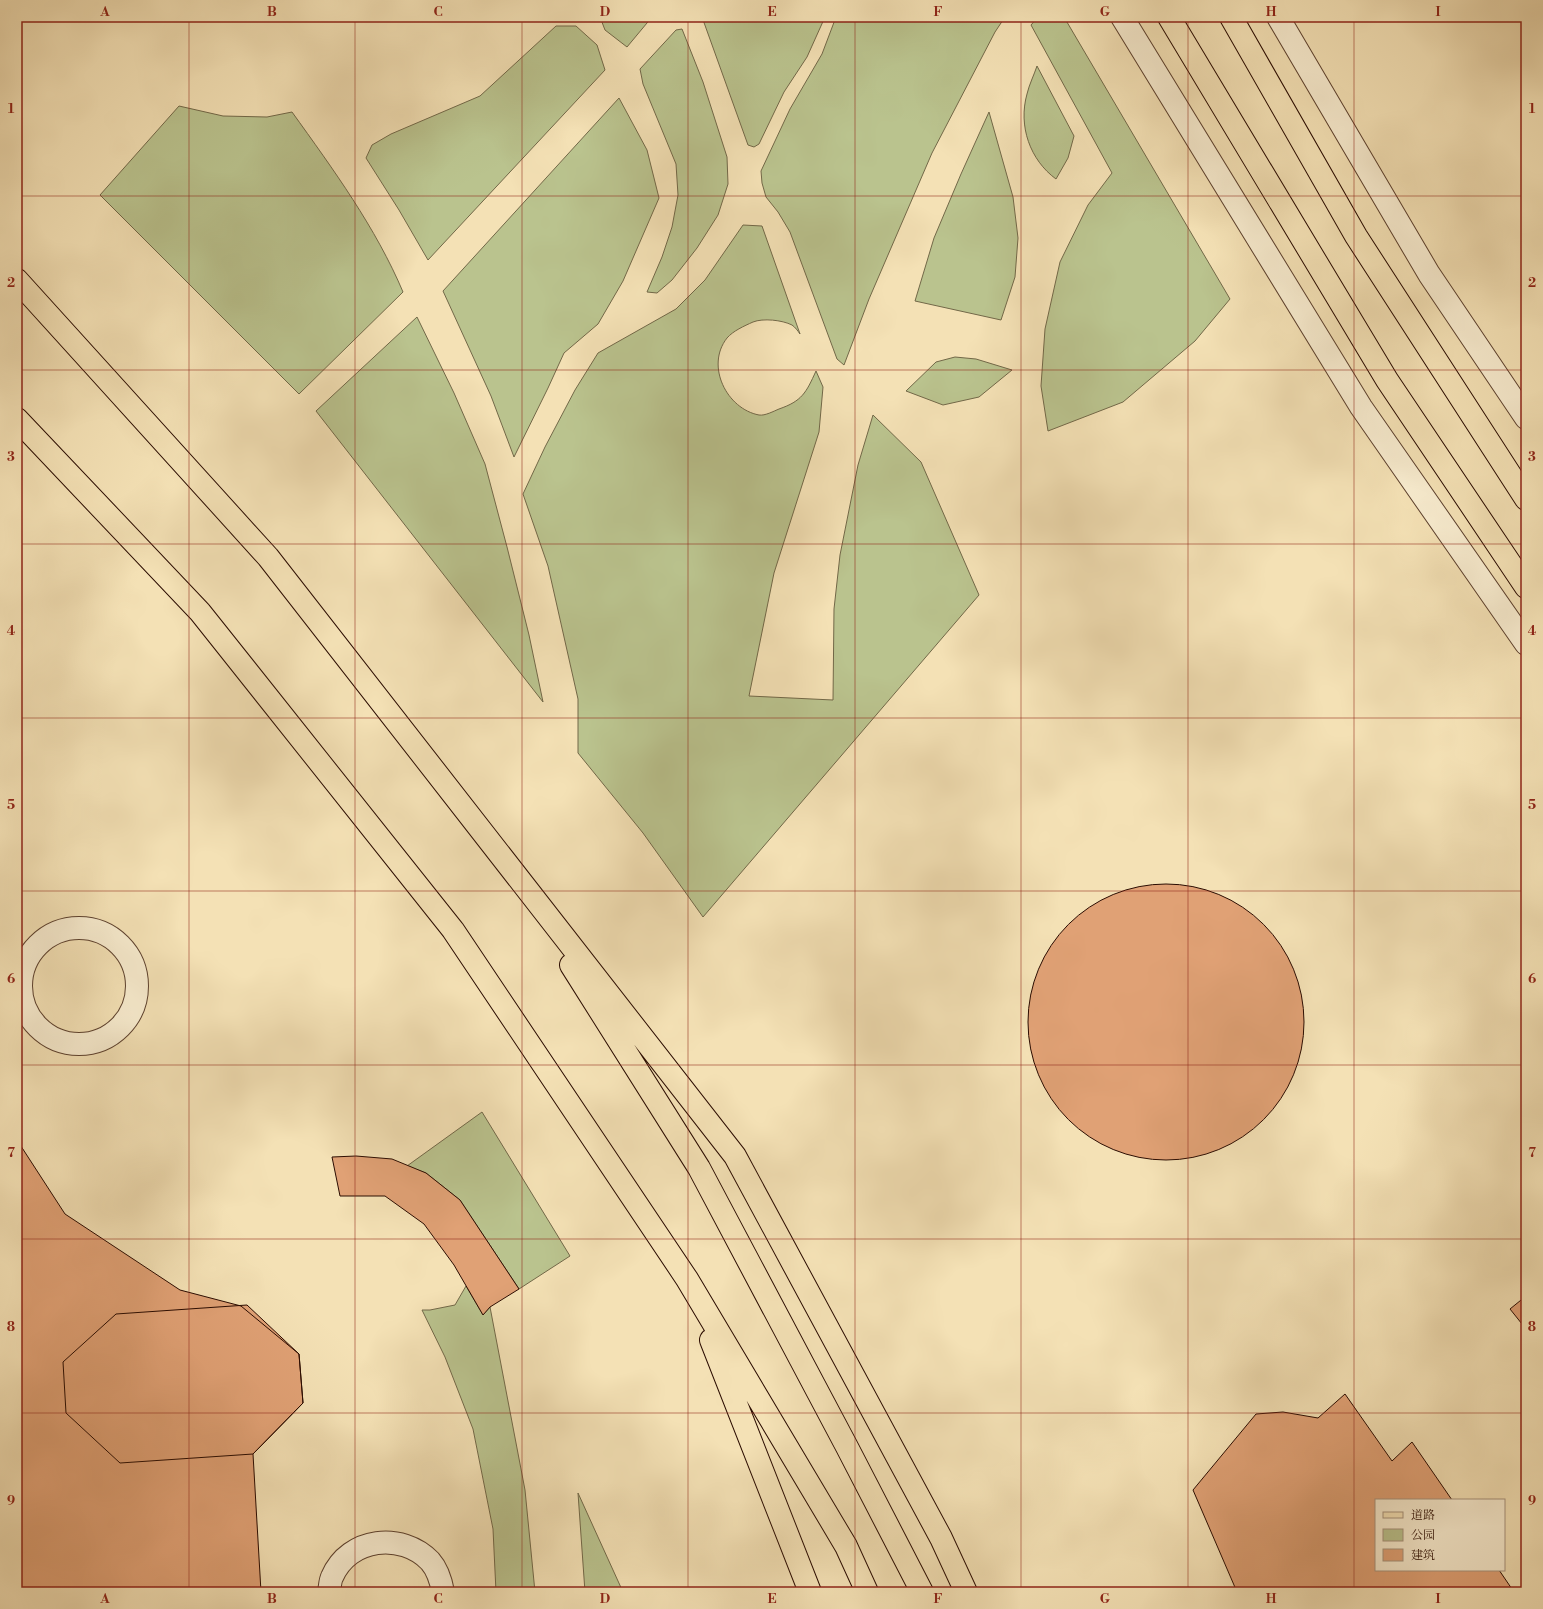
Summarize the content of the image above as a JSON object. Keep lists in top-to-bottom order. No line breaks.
{"legend":["道路","公园","建筑"],"grid":{"columns":["A","B","C","D","E","F","G","H","I"],"rows":["1","2","3","4","5","6","7","8","9"]}}
